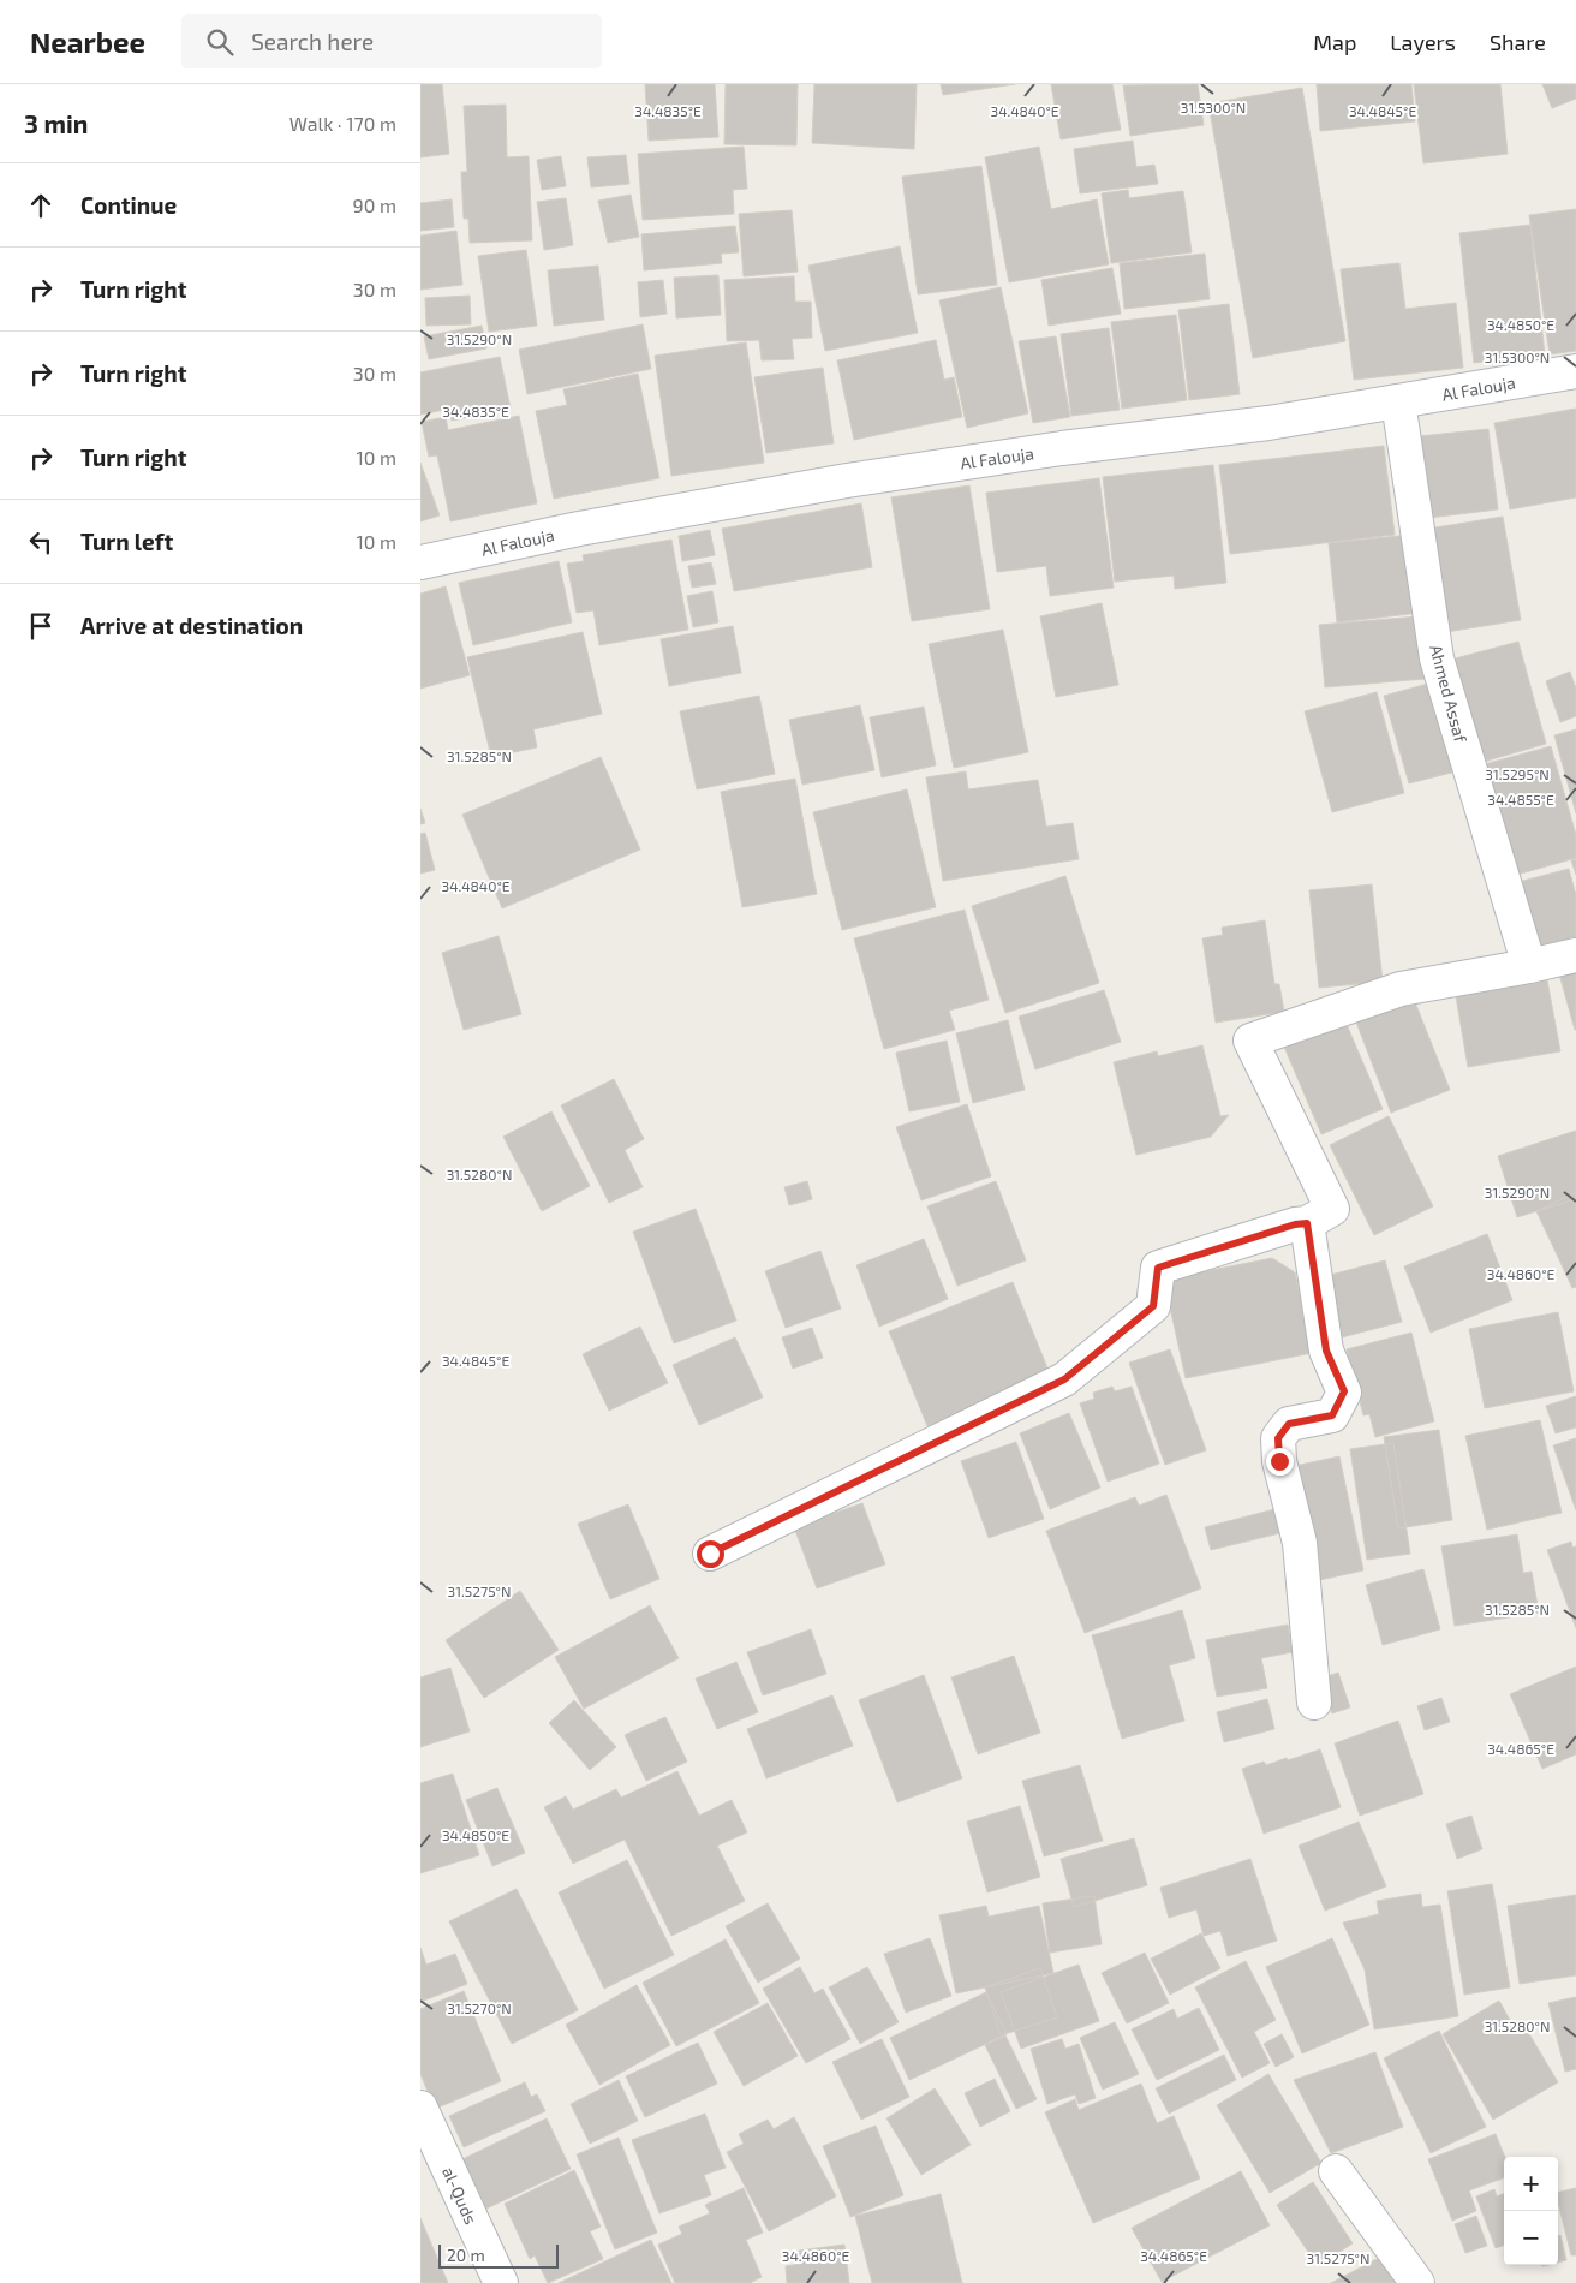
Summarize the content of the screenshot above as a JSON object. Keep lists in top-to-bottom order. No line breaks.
{"streets":{"street":["Al Falouja","Ahmed Assaf","al-Quds"]},"crossings":[["Al Falouja","Ahmed Assaf"]],"scale_bar":"20 m","page":{"header":"Nearbee","search":"Search here","nav":["Map","Layers","Share"],"heading":["3 min","Walk · 170 m"],"list":[["Continue","90 m"],["Turn right","30 m"],["Turn right","30 m"],["Turn right","10 m"],["Turn left","10 m"],"Arrive at destination"],"map_buttons":["+","−"],"scale":"20 m"},"coordinates":["31.5300°N","34.4835°E","34.4840°E","34.4845°E","34.4850°E","31.5290°N","31.5285°N","31.5295°N","34.4855°E","31.5280°N","34.4860°E","31.5275°N","34.4865°E","31.5270°N"]}
